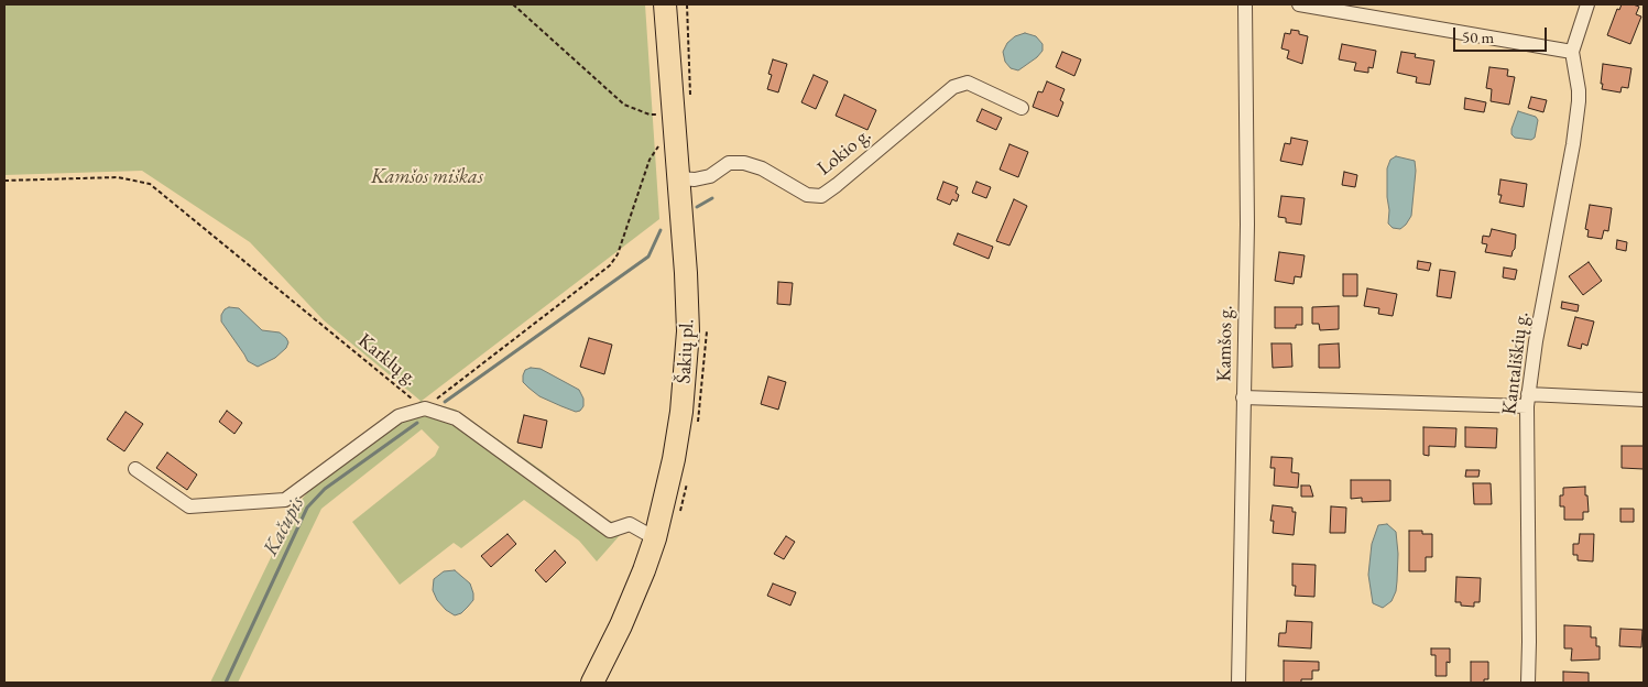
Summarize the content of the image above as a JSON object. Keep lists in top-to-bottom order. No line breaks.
{"streets":{"main road":["Šakių pl."],"street":["Lokio g.","Kamšos g.","Kantališkių g."],"path":["Karklų g."]},"crossings":[["Lokio g.","Šakių pl."],["Šakių pl.","Karklų g."]],"water":["Kačupis"],"parks":["Kamšos miškas"],"scale_bar":"50 m"}
